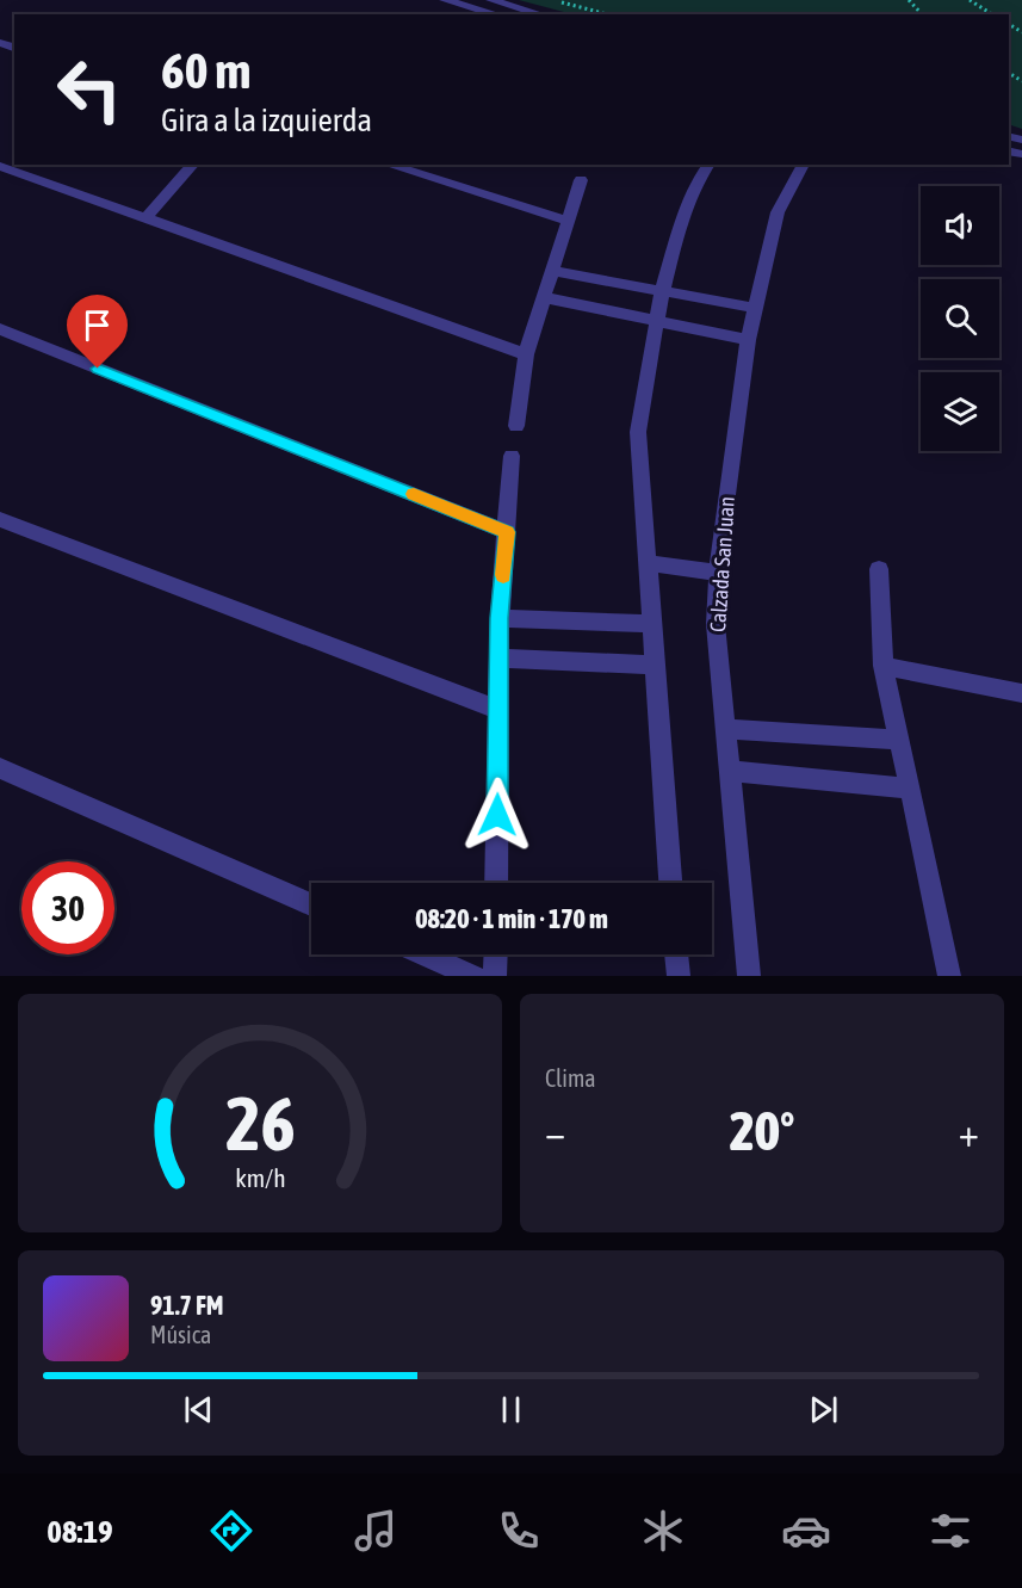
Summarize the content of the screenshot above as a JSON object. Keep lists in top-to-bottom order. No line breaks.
{"streets":{"street":["Calzada San Juan"]},"page":{"turn":["60 m","Gira a la izquierda"],"limit":"30","trip":"08:20 · 1 min · 170 m","tile":"Clima","heat":["−","20°","+"],"song":["91.7 FM","Música"],"tabs":"08:19","gauge":["26","km/h"]}}
